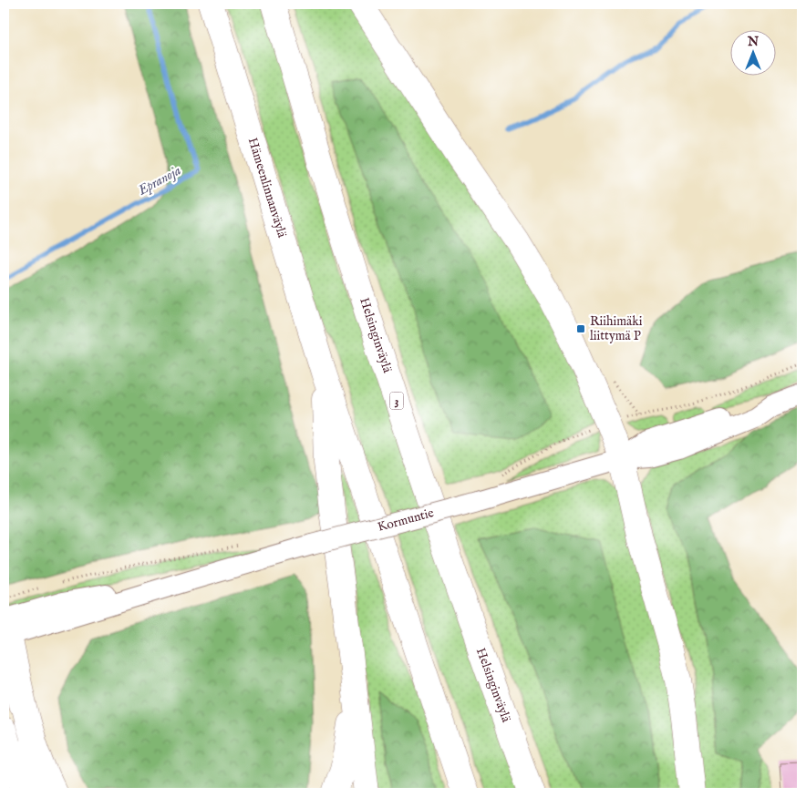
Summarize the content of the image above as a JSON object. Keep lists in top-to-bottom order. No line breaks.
{"streets":{"highway":["Hämeenlinnanväylä","Helsinginväylä","3"],"street":["Kormuntie"]},"water":["Epranoja"],"places":{"transit":["Riihimäki liittymä P"]},"north":"top"}
